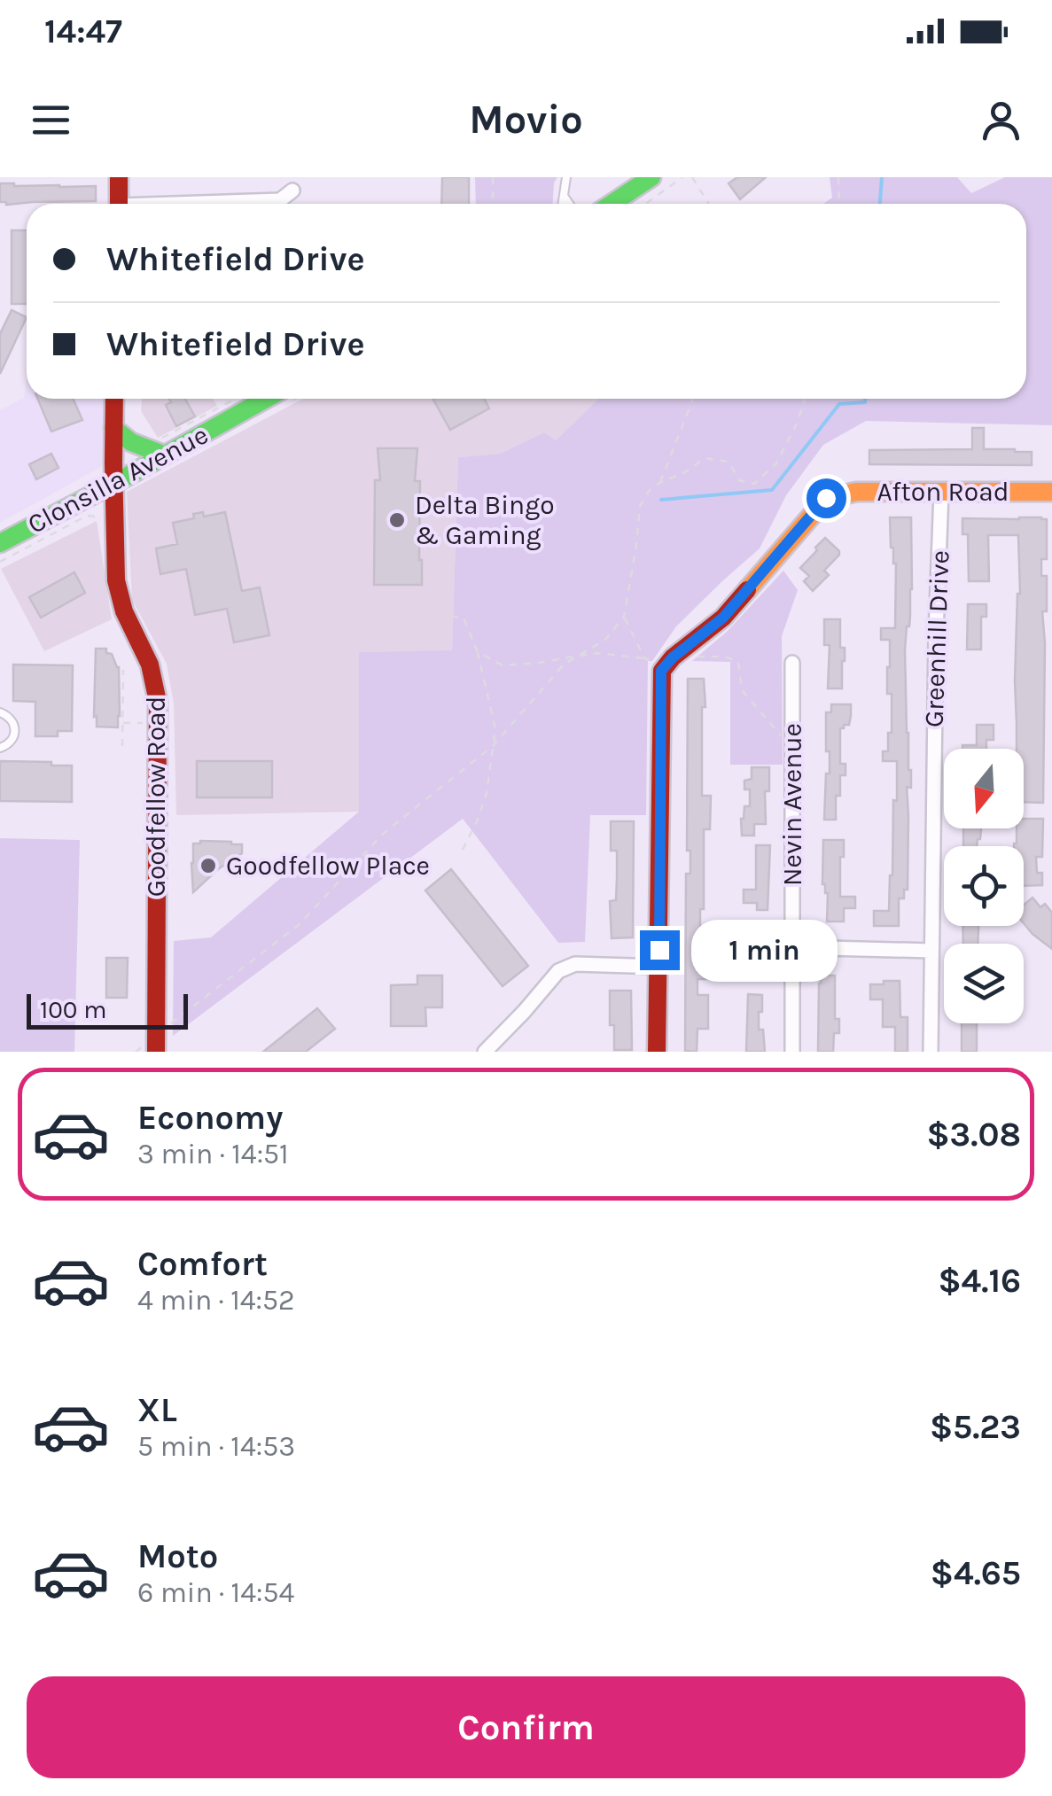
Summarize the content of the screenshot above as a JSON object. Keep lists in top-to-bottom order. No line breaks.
{"streets":{"street":["Clonsilla Avenue","Afton Road","Greenhill Drive","Goodfellow Road","Nevin Avenue"]},"crossings":[["Clonsilla Avenue","Goodfellow Road"],["Afton Road","Greenhill Drive"]],"places":["Delta Bingo & Gaming","Goodfellow Place"],"scale_bar":"100 m","north":"bottom","page":{"status":"14:47","header":"Movio","banner":["Whitefield Drive","Whitefield Drive"],"bubble":"1 min","scale":"100 m","list":[{"name":"Economy","note":"3 min · 14:51","value":"$3.08"},{"name":"Comfort","note":"4 min · 14:52","value":"$4.16"},{"name":"XL","note":"5 min · 14:53","value":"$5.23"},{"name":"Moto","note":"6 min · 14:54","value":"$4.65"}],"buttons":"Confirm"}}
